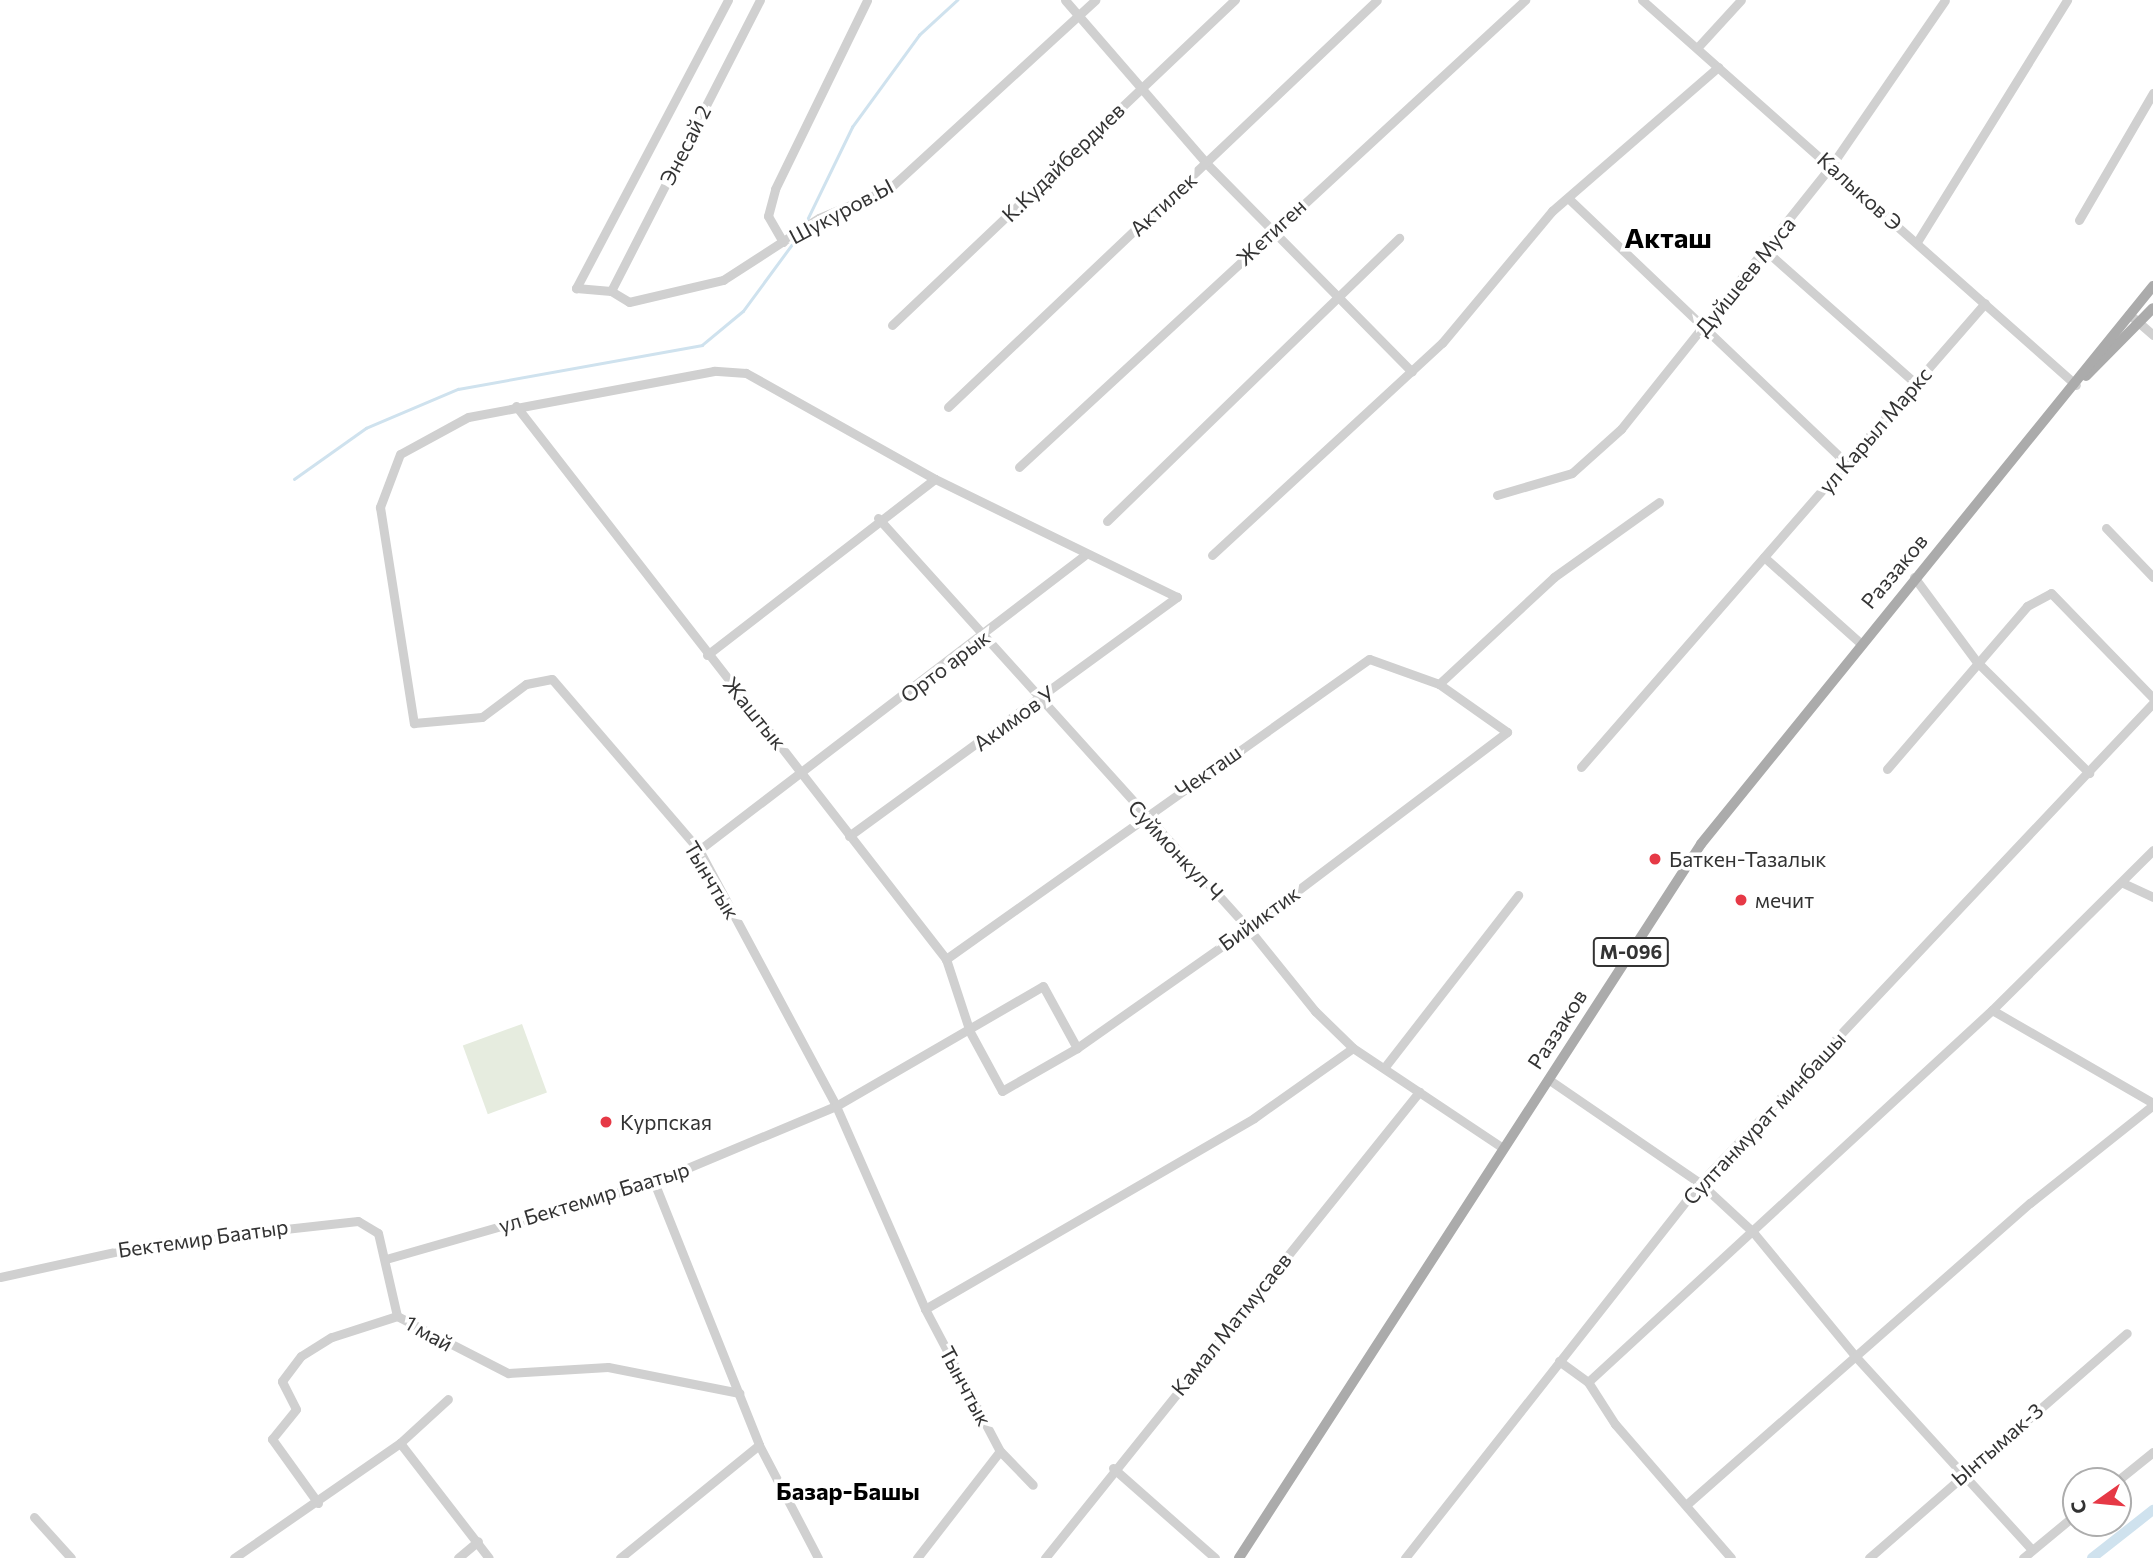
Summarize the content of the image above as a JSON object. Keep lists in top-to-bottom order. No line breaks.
{"streets":{"main road":["Раззаков","М-096"],"street":["Энесай 2","К.Кудайбердиев","Калыков Э","Актилек","Шукуров.Ы","Жетиген","Дуйшеев Муса","ул Карыл Маркс","Орто арык","Жаштык","Акимов У","Чекташ","Суймонкул Ч","Тынчтык","Бийиктик","Султанмурат минбашы","ул Бектемир Баатыр","Бектемир Баатыр","Камал Матмусаев","1 май","Ынтымак-3"]},"crossings":[["Энесай 2","Шукуров.Ы"],["Калыков Э","Дуйшеев Муса"],["Калыков Э","ул Карыл Маркс"],["Калыков Э","Раззаков"],["Калыков Э","М-096"],["Раззаков","Суймонкул Ч"],["Раззаков","М-096"],["Орто арык","Жаштык"],["Орто арык","Акимов У"],["Орто арык","Суймонкул Ч"],["Орто арык","Тынчтык"],["Жаштык","Акимов У"],["Жаштык","Чекташ"],["Жаштык","Тынчтык"],["Жаштык","Бийиктик"],["Жаштык","ул Бектемир Баатыр"],["Акимов У","Суймонкул Ч"],["Чекташ","Суймонкул Ч"],["Чекташ","Бийиктик"],["Суймонкул Ч","Бийиктик"],["Суймонкул Ч","Камал Матмусаев"],["Тынчтык","ул Бектемир Баатыр"],["Бийиктик","ул Бектемир Баатыр"],["ул Бектемир Баатыр","Бектемир Баатыр"],["Бектемир Баатыр","1 май"]],"districts":["Акташ","Базар-Башы"],"places":["Баткен-Тазалык","мечит","Курпская"],"north":"left"}
